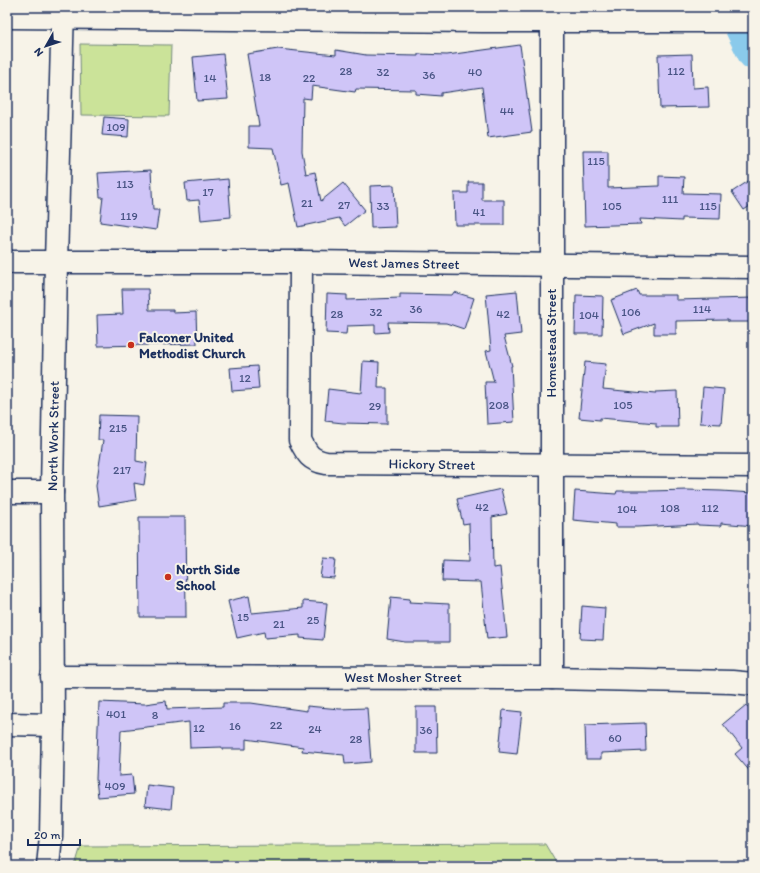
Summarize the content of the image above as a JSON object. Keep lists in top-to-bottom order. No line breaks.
{"streets":{"street":["West James Street","Homestead Street","North Work Street","Hickory Street","West Mosher Street"]},"crossings":[["West James Street","Homestead Street"],["West James Street","North Work Street"],["West James Street","Hickory Street"],["Homestead Street","Hickory Street"],["Homestead Street","West Mosher Street"],["North Work Street","West Mosher Street"]],"places":["Falconer United Methodist Church","North Side School"],"house_numbers":["28","112","32","40","36","18","14","22","44","109","115","113","17","111","21","27","33","105","115","41","119","36","114","32","106","28","42","104","12","208","105","29","215","217","42","108","112","104","15","25","21","401","8","22","16","12","24","36","60","28","409"],"scale_bar":"20 m","north":"bottom left"}
